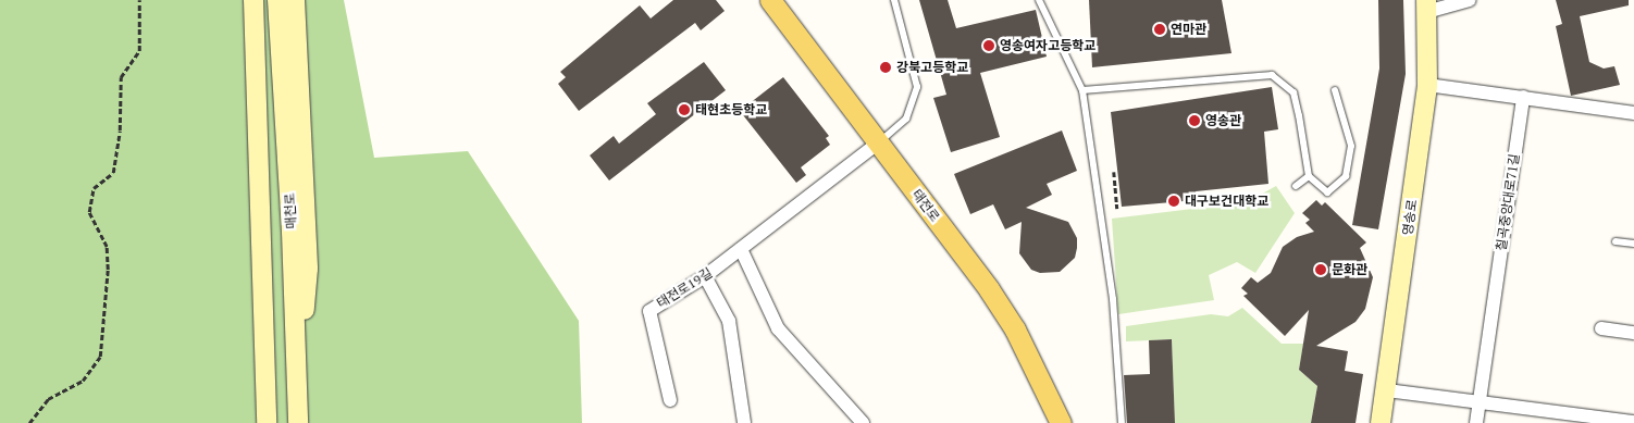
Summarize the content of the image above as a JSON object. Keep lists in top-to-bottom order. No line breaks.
{"streets":{"main road":["태전로","매천로","영송로"],"street":["칠곡중앙대로71길","태전로19길"]},"crossings":[["태전로","태전로19길"]],"places":["연마관","영송여자고등학교","강북고등학교","태현초등학교","영송관","대구보건대학교","문화관"]}
